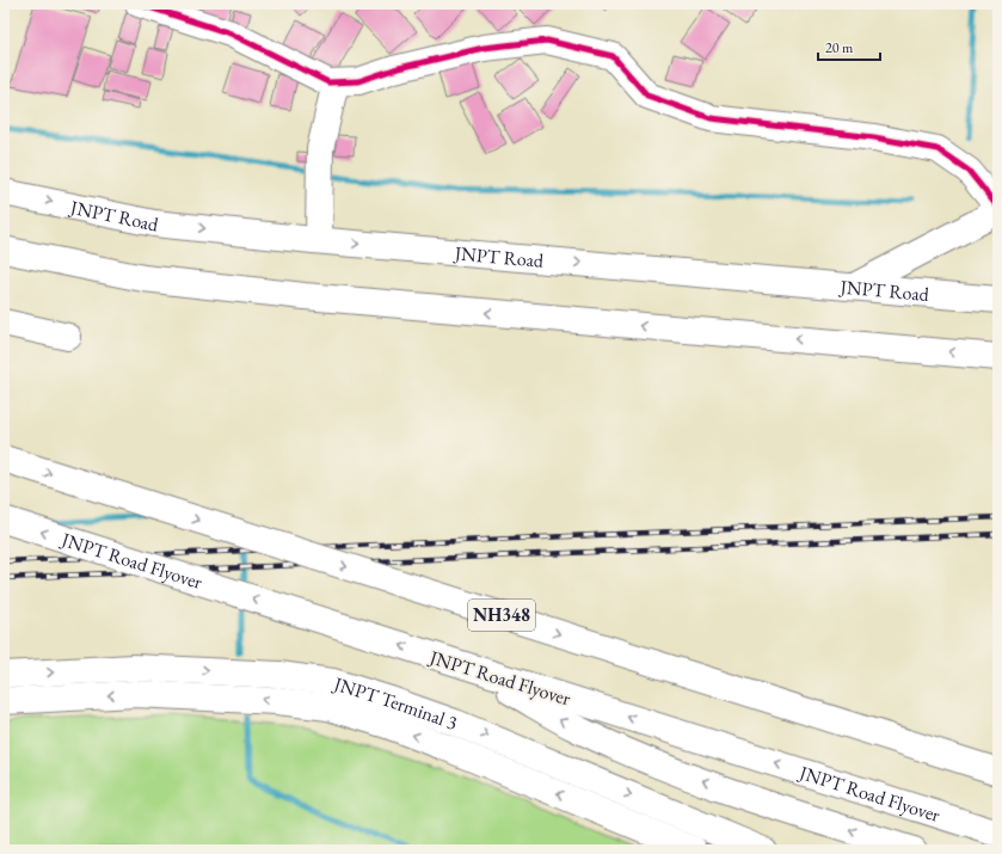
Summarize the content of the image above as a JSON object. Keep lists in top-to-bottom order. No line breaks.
{"streets":{"main road":["JNPT Road","JNPT Road Flyover","NH348","JNPT Terminal 3"]},"scale_bar":"20 m"}
